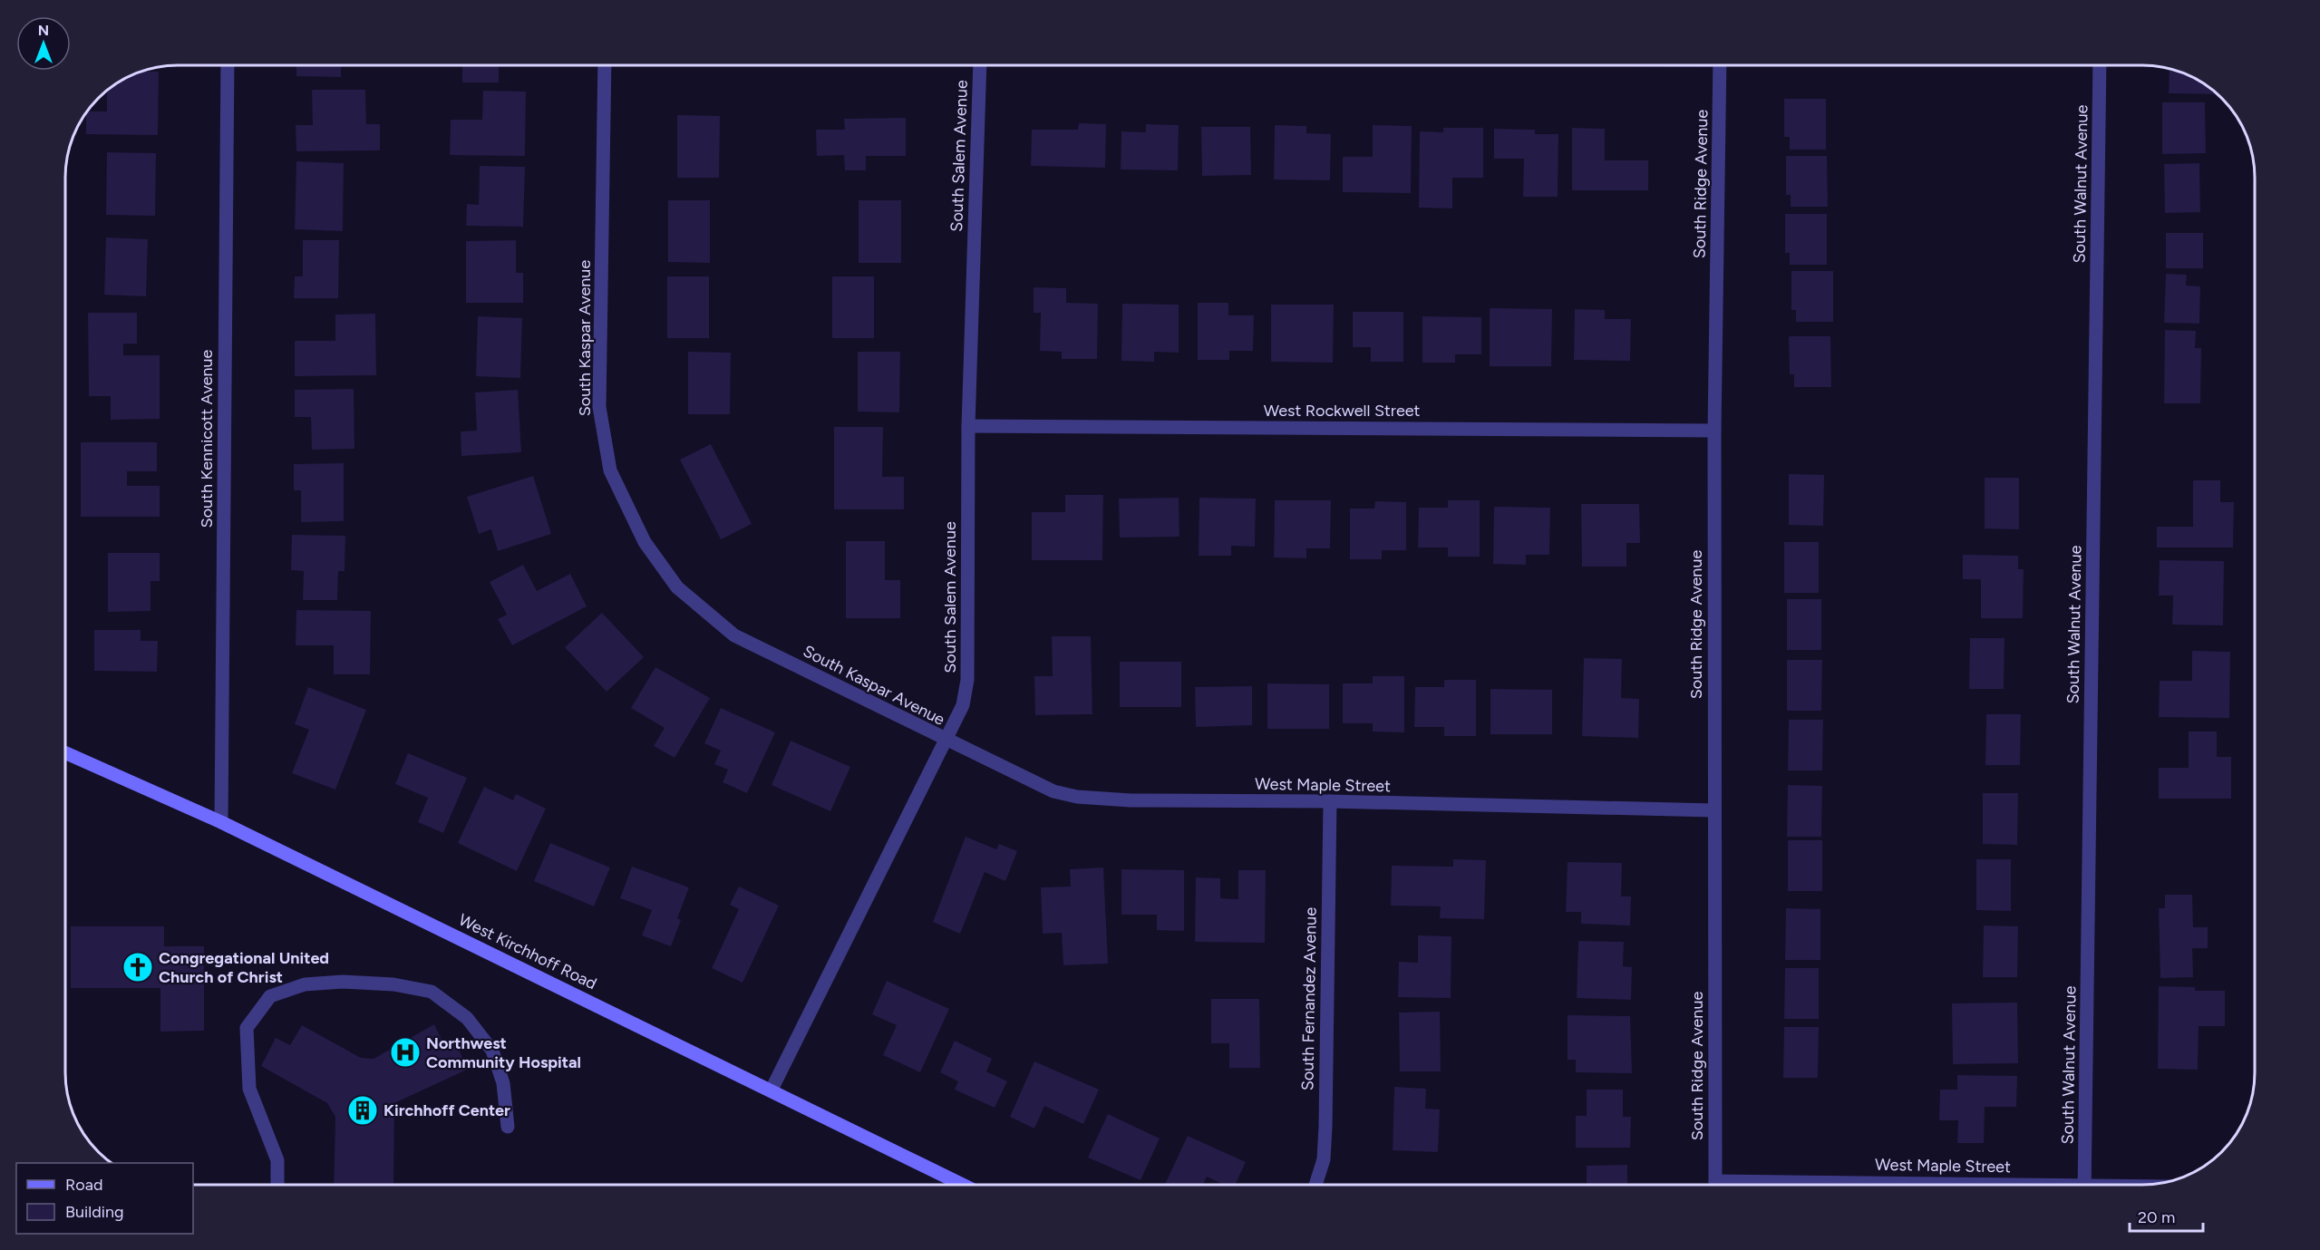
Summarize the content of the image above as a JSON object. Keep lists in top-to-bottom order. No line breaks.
{"streets":{"main road":["West Kirchhoff Road"],"street":["South Salem Avenue","South Ridge Avenue","South Walnut Avenue","South Kaspar Avenue","West Rockwell Street","South Kennicott Avenue","West Maple Street","South Fernandez Avenue"]},"crossings":[["South Salem Avenue","South Kaspar Avenue"],["South Salem Avenue","West Rockwell Street"],["South Salem Avenue","West Maple Street"],["South Salem Avenue","West Kirchhoff Road"],["South Ridge Avenue","West Rockwell Street"],["South Ridge Avenue","West Maple Street"],["South Kaspar Avenue","West Maple Street"],["South Kennicott Avenue","West Kirchhoff Road"],["West Maple Street","South Fernandez Avenue"]],"places":{"church":["Congregational United Church of Christ"],"hospital":["Northwest Community Hospital"],"building":["Kirchhoff Center"]},"legend":["Road","Building"],"scale_bar":"20 m","north":"top"}
